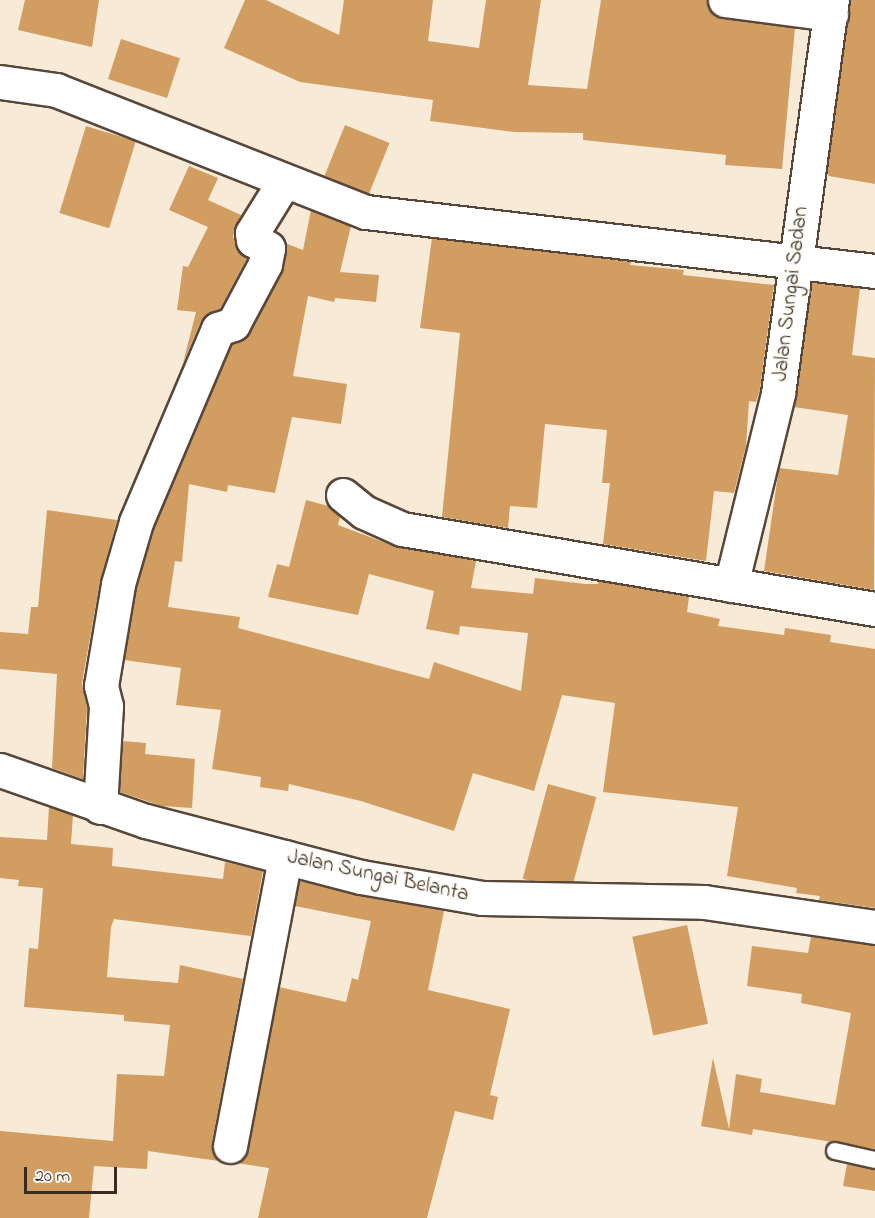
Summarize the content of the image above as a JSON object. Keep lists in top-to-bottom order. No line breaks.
{"streets":{"street":["Jalan Sungai Sadan","Jalan Sungai Belanta"]},"scale_bar":"20 m"}
